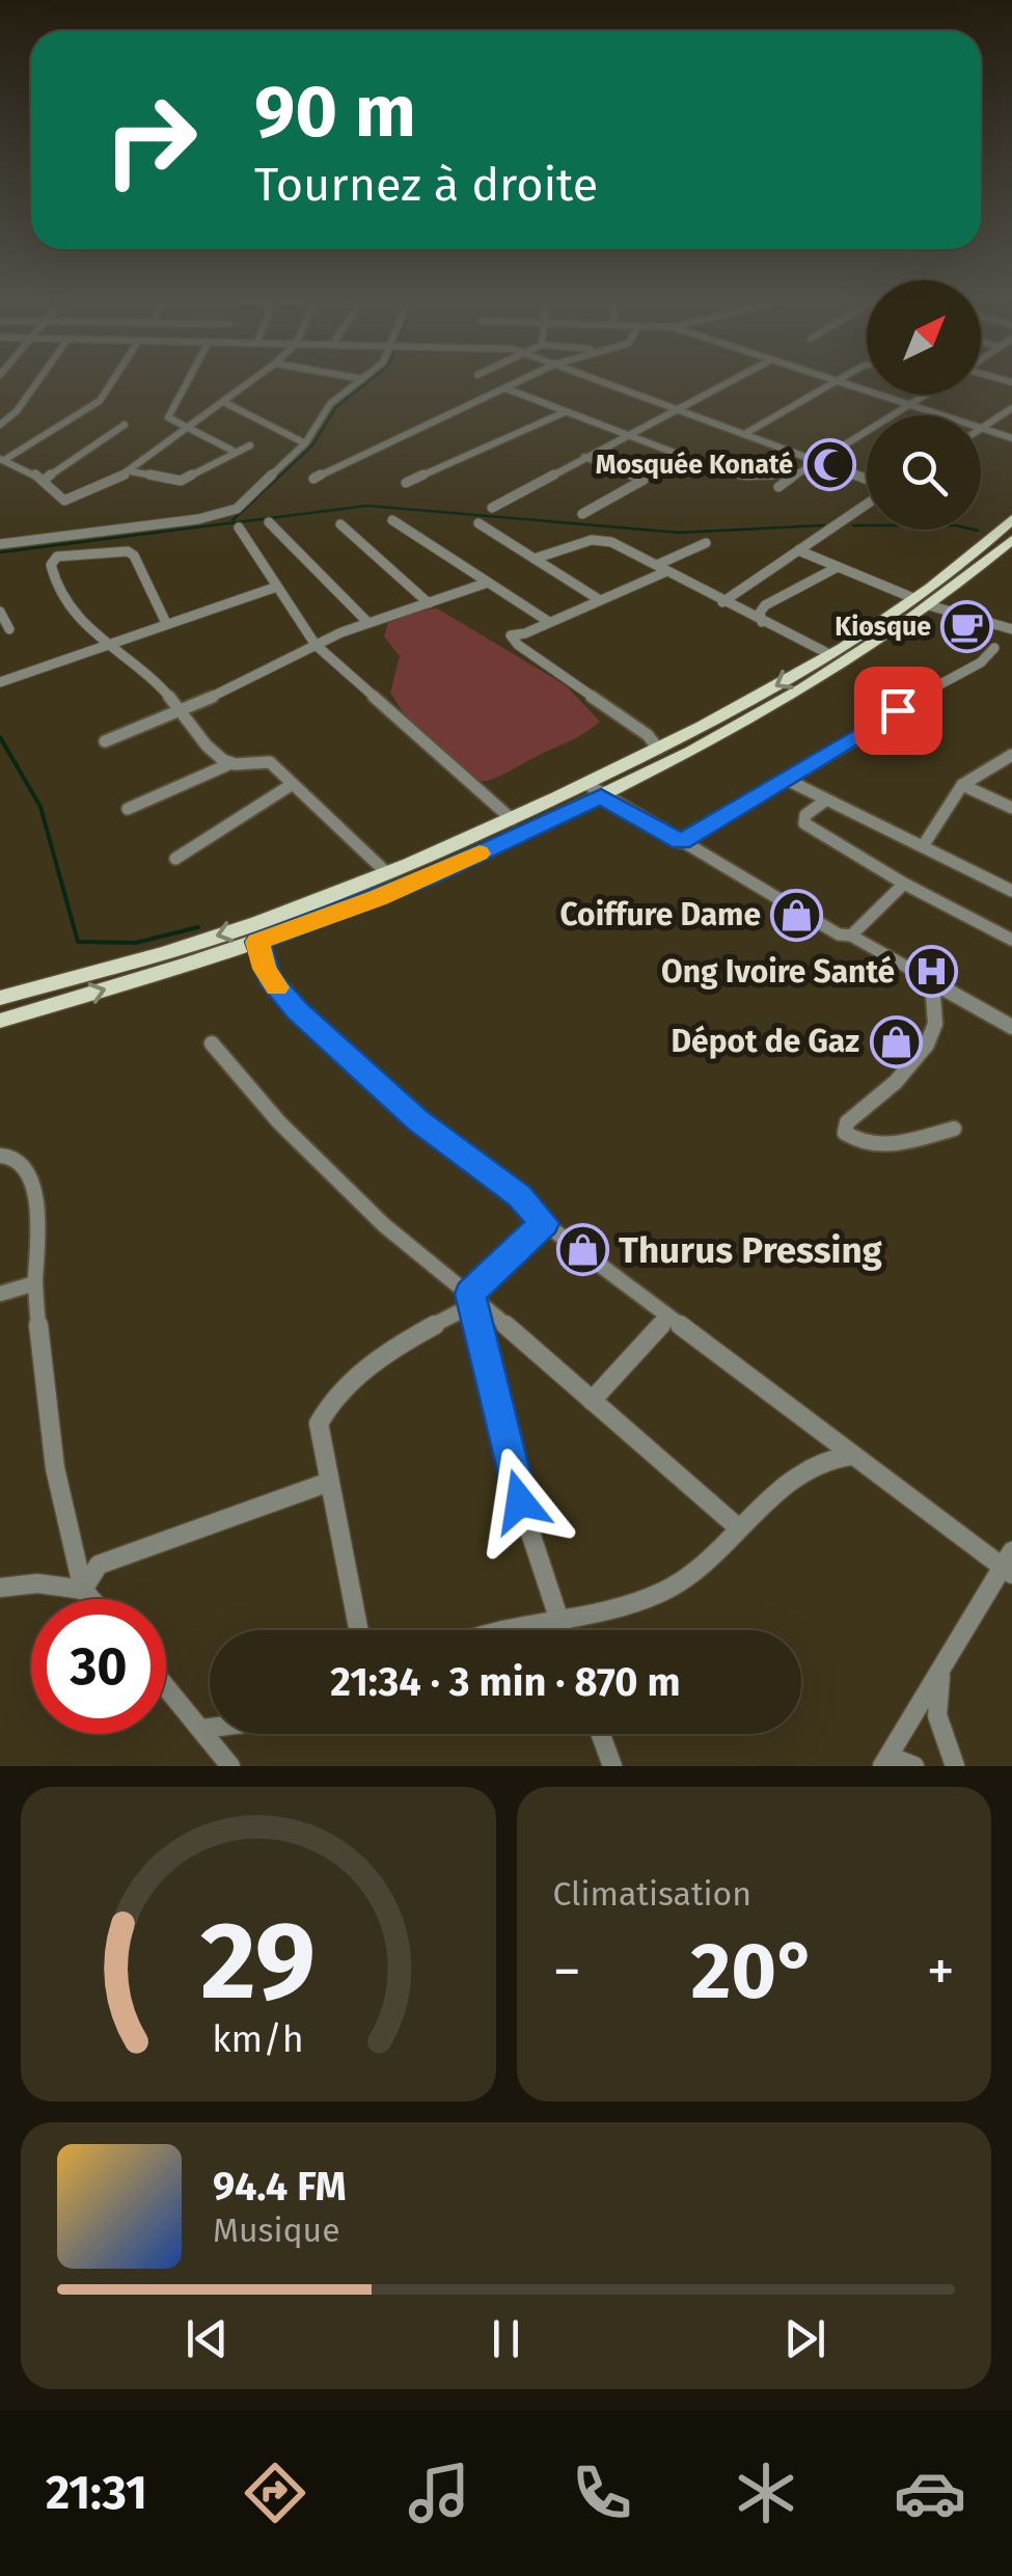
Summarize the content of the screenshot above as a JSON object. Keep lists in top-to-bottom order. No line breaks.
{"places":{"mosque":["Mosquée Konaté"],"cafe":["Kiosque"],"shop":["Coiffure Dame","Dépot de Gaz","Thurus Pressing"],"hospital":["Ong Ivoire Santé"]},"north":"top right","page":{"turn":["90 m","Tournez à droite"],"limit":"30","trip":"21:34 · 3 min · 870 m","tile":"Climatisation","heat":["−","20°","+"],"song":["94.4 FM","Musique"],"tabs":"21:31","gauge":["29","km/h"]}}
